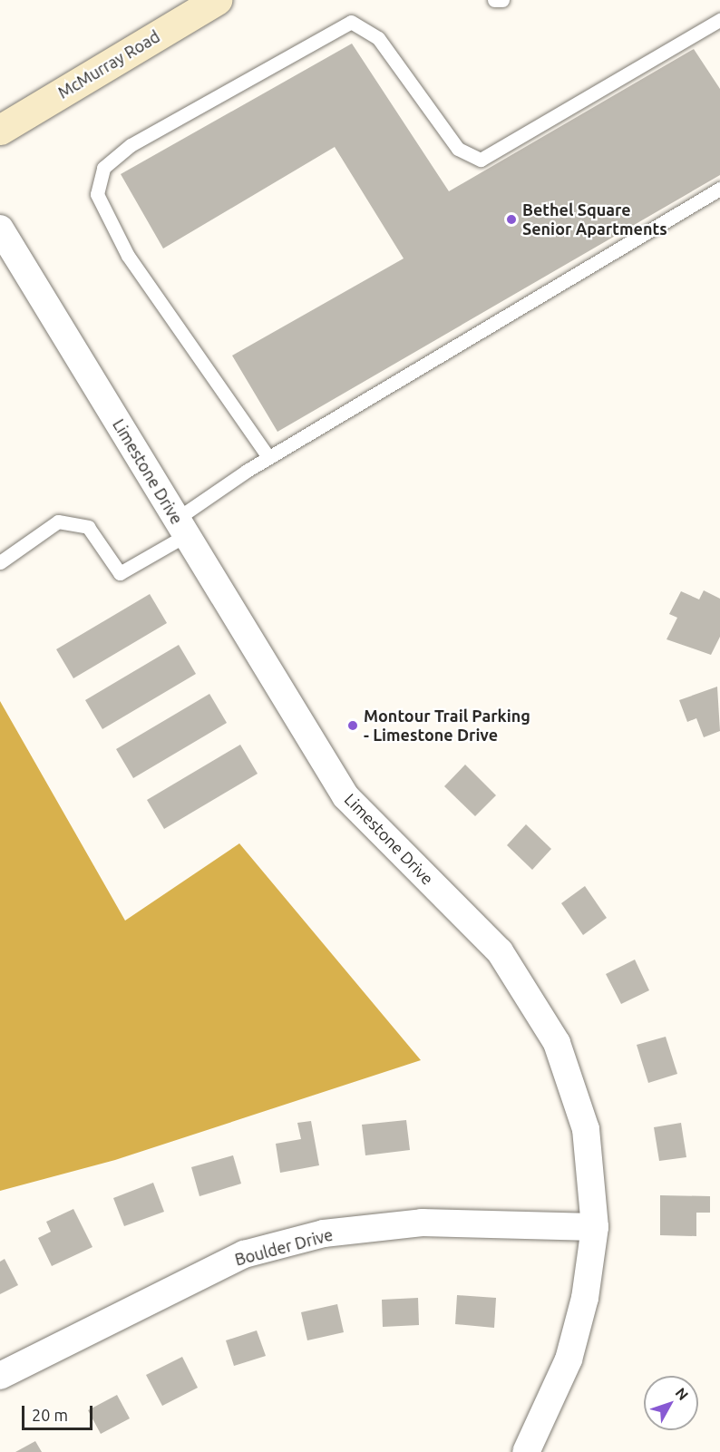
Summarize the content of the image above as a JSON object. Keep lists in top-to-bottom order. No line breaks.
{"streets":{"street":["McMurray Road","Limestone Drive","Boulder Drive"]},"crossings":[["Limestone Drive","Boulder Drive"]],"places":["Bethel Square Senior Apartments","Montour Trail Parking - Limestone Drive"],"scale_bar":"20 m","north":"top right"}
